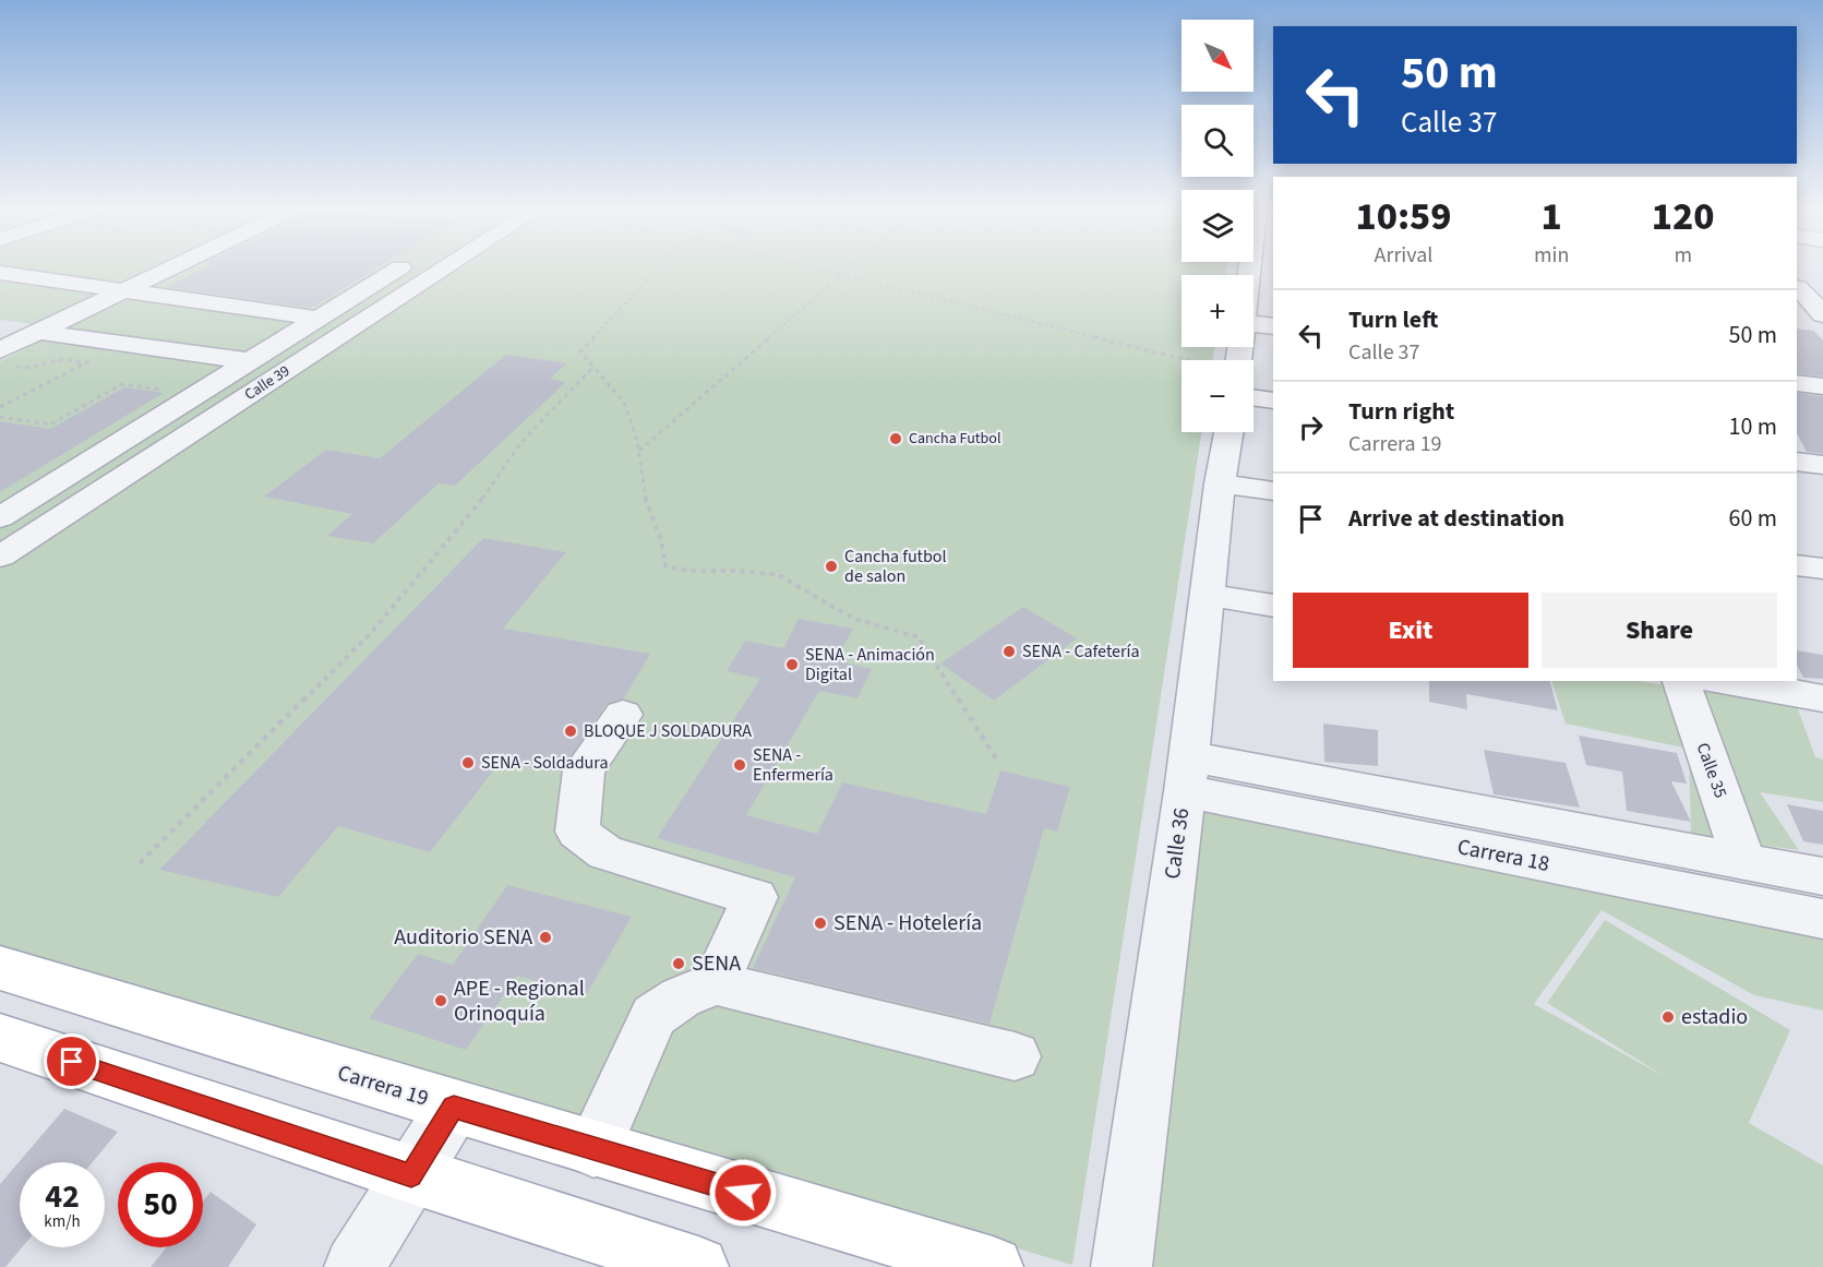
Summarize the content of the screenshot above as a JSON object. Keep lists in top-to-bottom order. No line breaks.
{"streets":{"main road":["Carrera 19"],"street":["Calle 39","Calle 35","Calle 36","Carrera 18"]},"crossings":[["Calle 35","Carrera 18"],["Calle 36","Carrera 18"]],"places":["Cancha Futbol","Cancha futbol de salon","SENA - Cafetería","SENA - Animación Digital","BLOQUE J SOLDADURA","SENA - Soldadura","SENA - Enfermería","SENA - Hotelería","Auditorio SENA","SENA","APE - Regional Orinoquía","estadio"],"north":"bottom right","page":{"map_buttons":["+","−"],"turn":["50 m","Calle 37"],"eta":["10:59","Arrival","1","min","120","m"],"list":[{"name":"Turn left","note":"Calle 37","value":"50 m"},{"name":"Turn right","note":"Carrera 19","value":"10 m"},{"name":"Arrive at destination","value":"60 m"}],"buttons":["Exit","Share"],"speed":"42 km/h","limit":"50"}}
